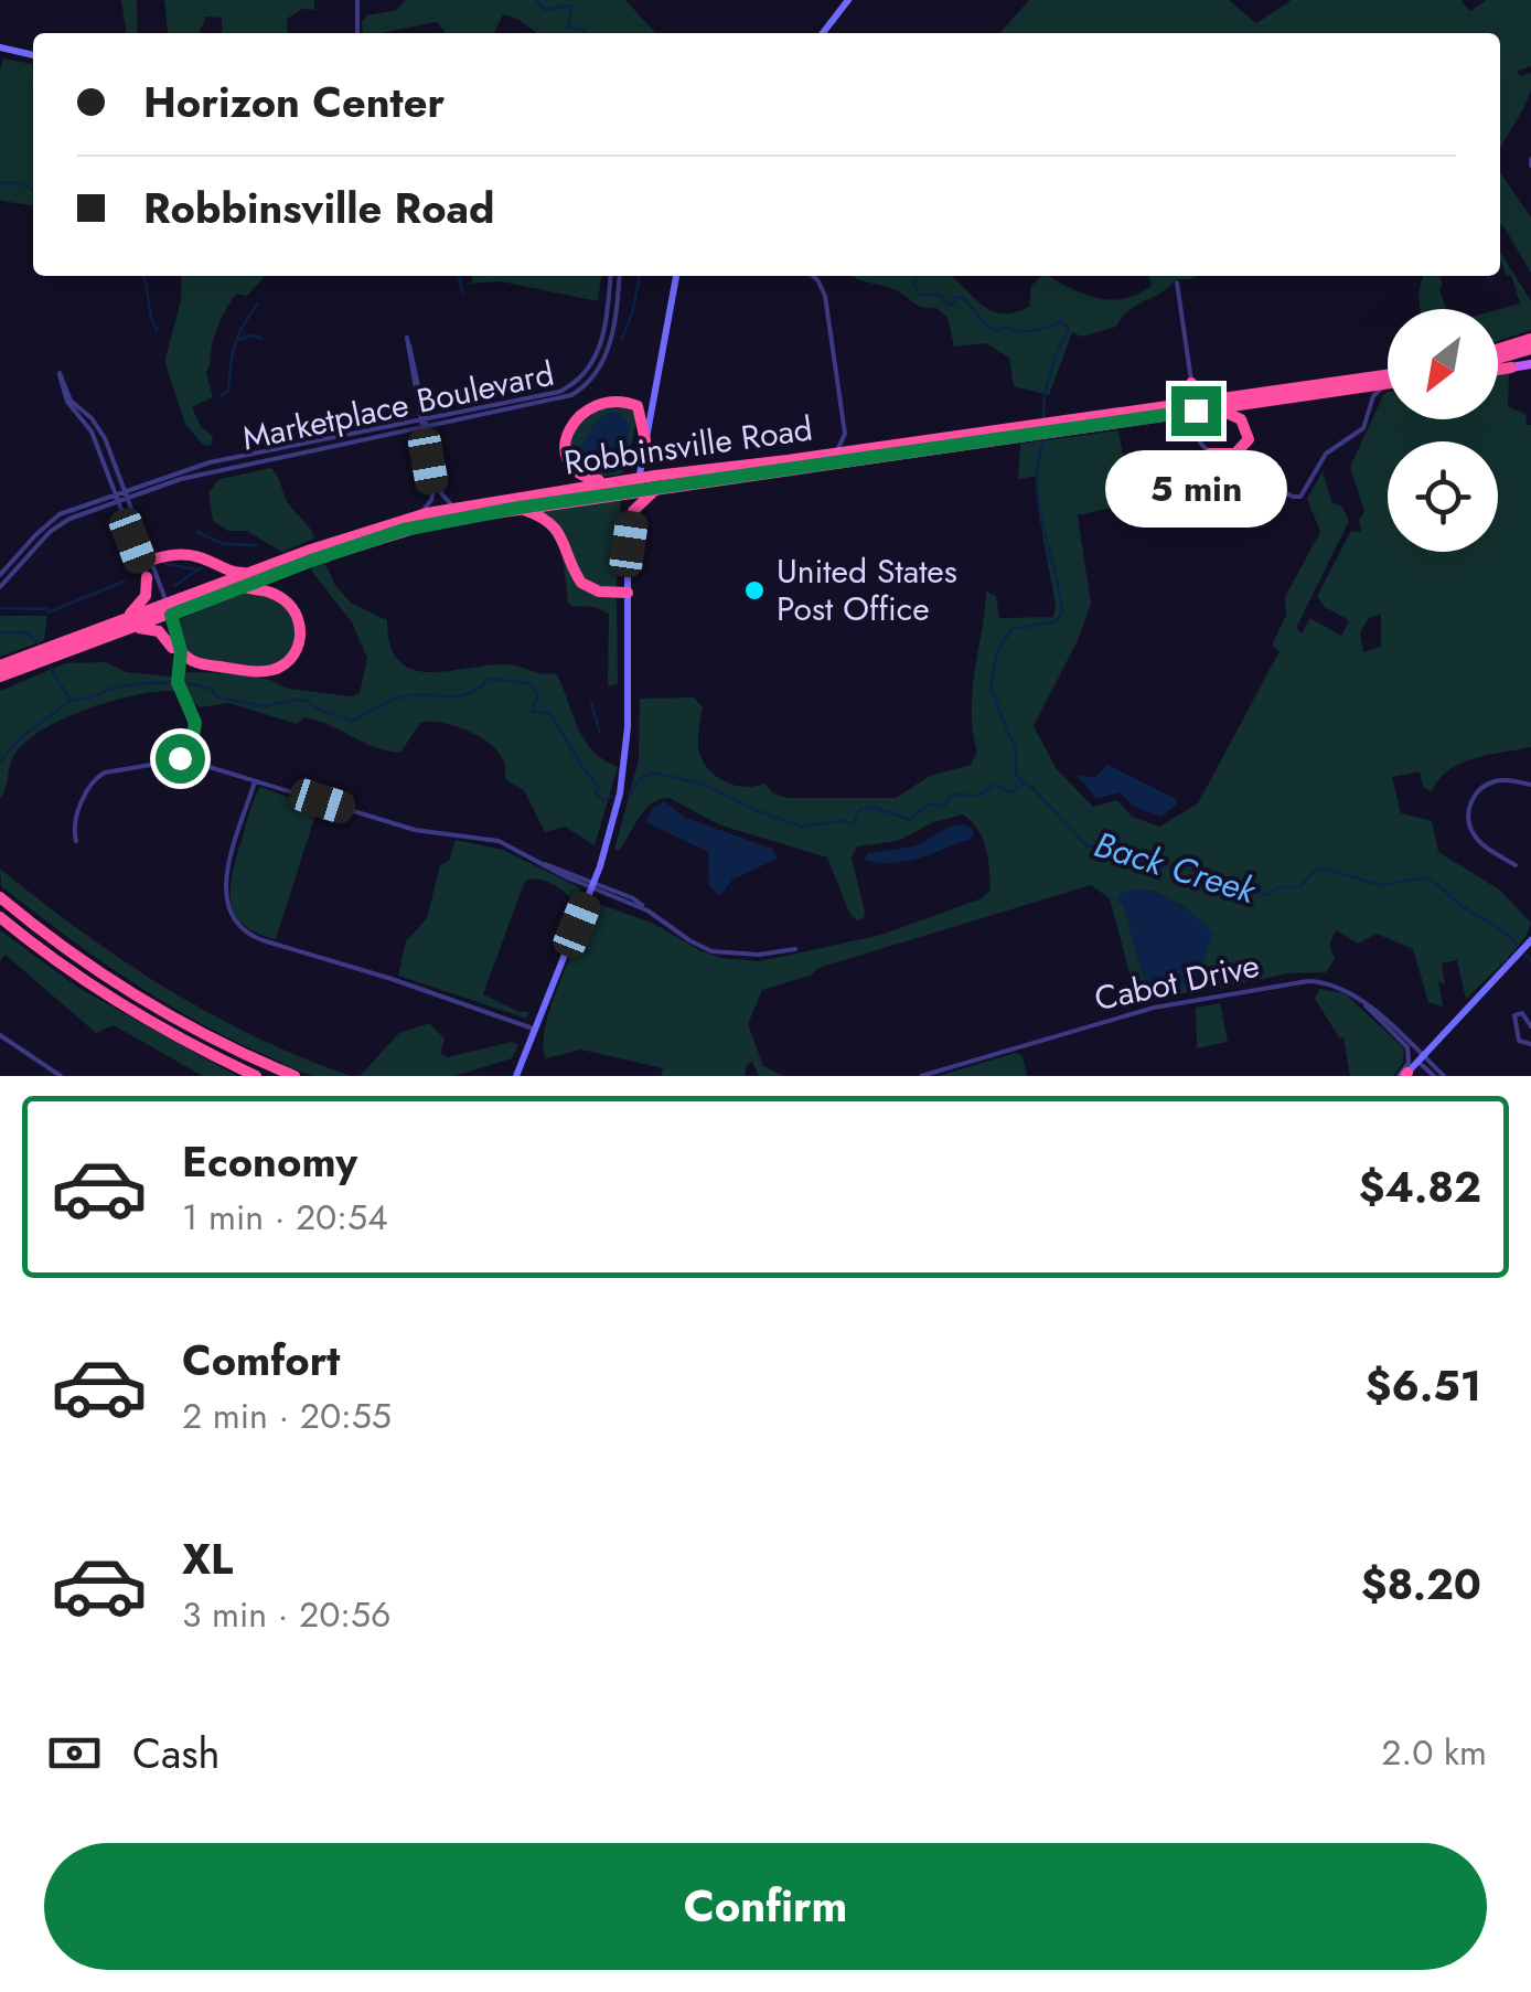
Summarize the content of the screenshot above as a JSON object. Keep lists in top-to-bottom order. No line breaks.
{"streets":{"highway":["Robbinsville Road"],"street":["Marketplace Boulevard","Cabot Drive"]},"water":["Back Creek"],"places":["United States Post Office"],"north":"bottom left","page":{"banner":["Horizon Center","Robbinsville Road"],"bubble":"5 min","list":[{"name":"Economy","note":"1 min · 20:54","value":"$4.82"},{"name":"Comfort","note":"2 min · 20:55","value":"$6.51"},{"name":"XL","note":"3 min · 20:56","value":"$8.20"}],"pay":["Cash","2.0 km"],"buttons":"Confirm"}}
